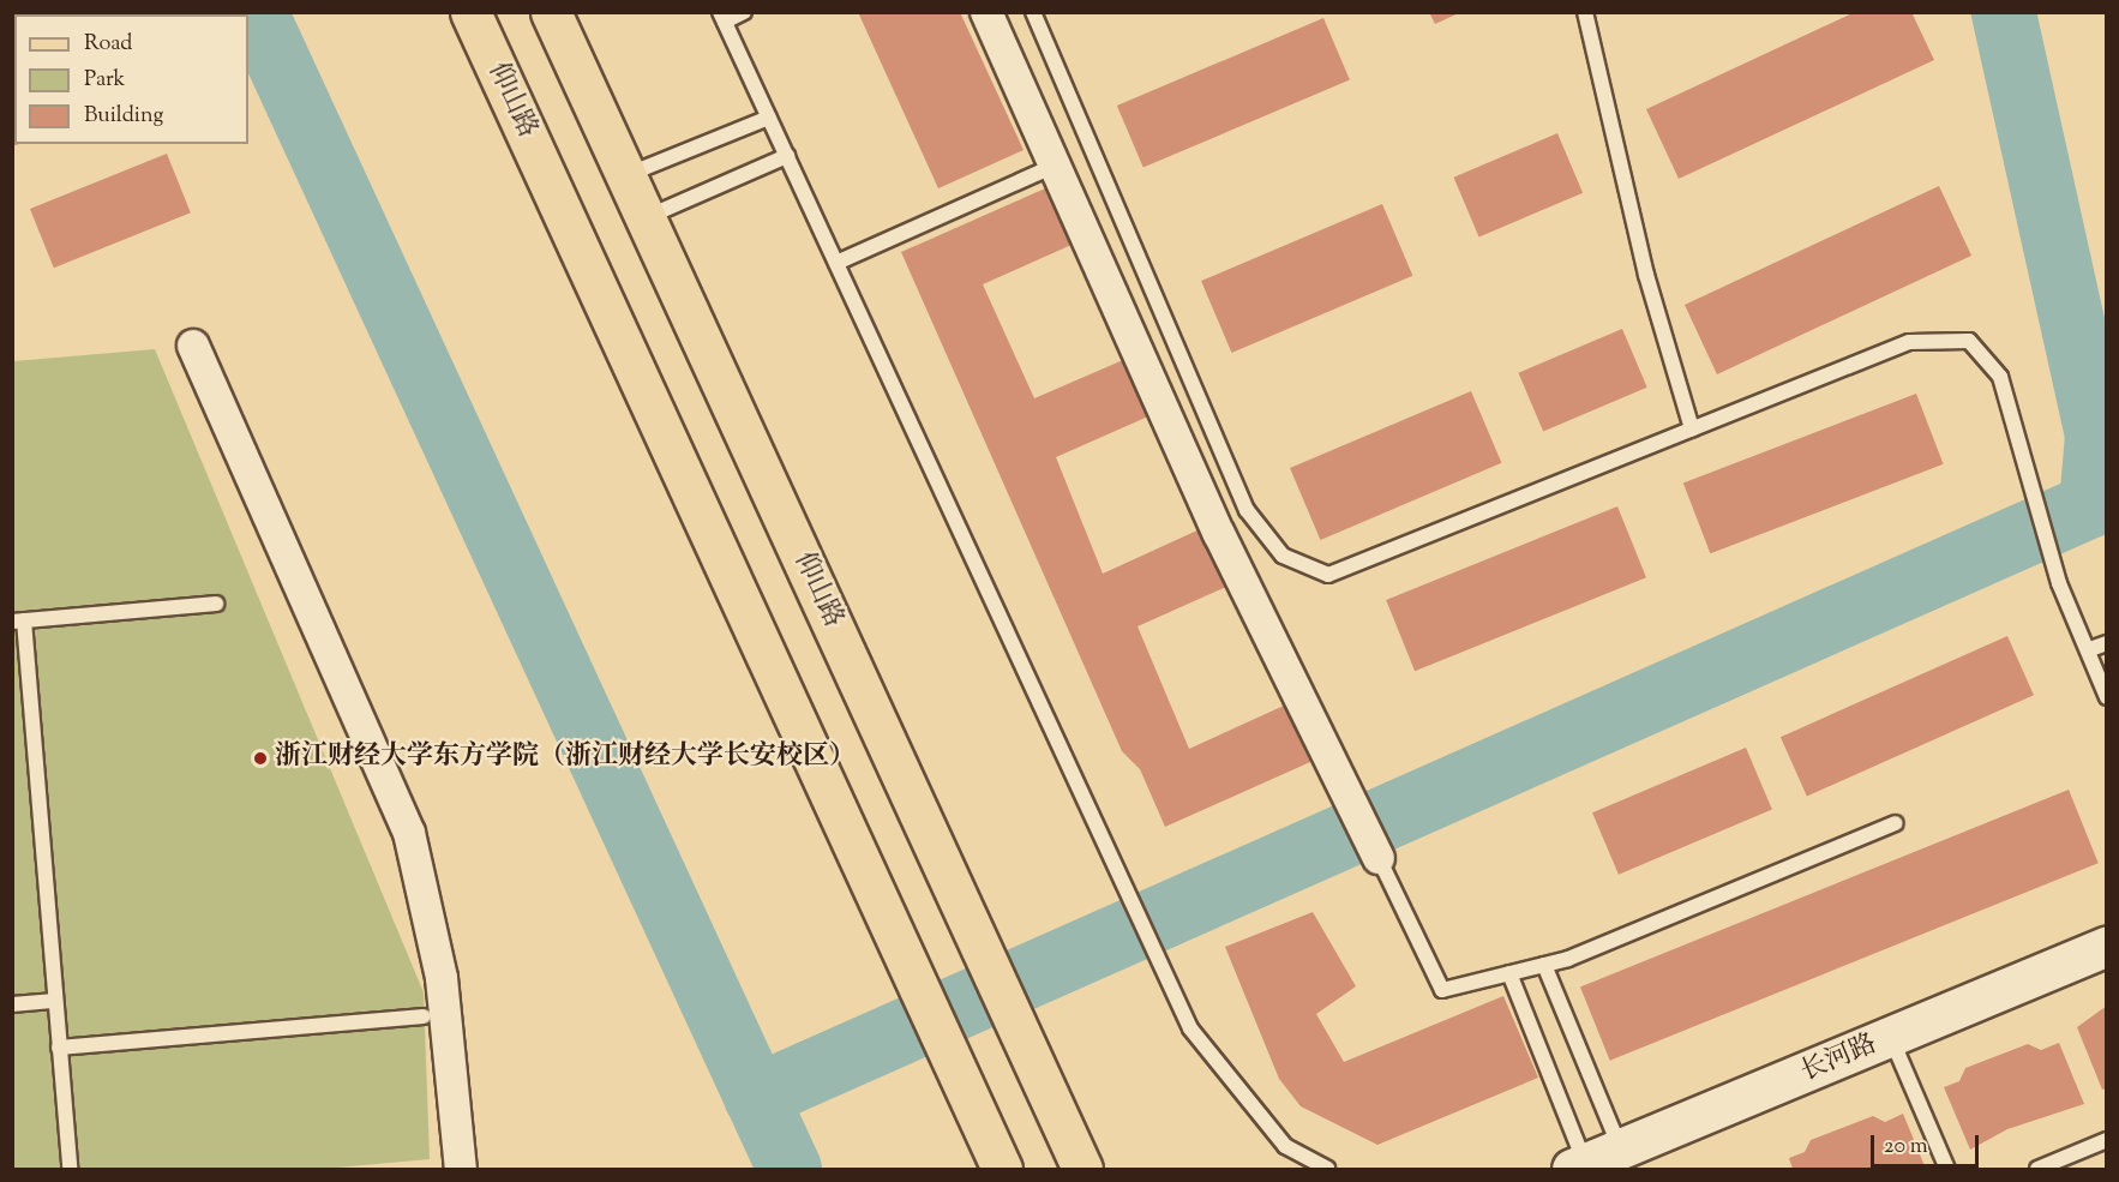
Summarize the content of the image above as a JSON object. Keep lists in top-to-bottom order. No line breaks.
{"streets":{"main road":["仰山路"],"street":["长河路"]},"places":["浙江财经大学东方学院（浙江财经大学长安校区）"],"legend":["Road","Park","Building"],"scale_bar":"20 m"}
